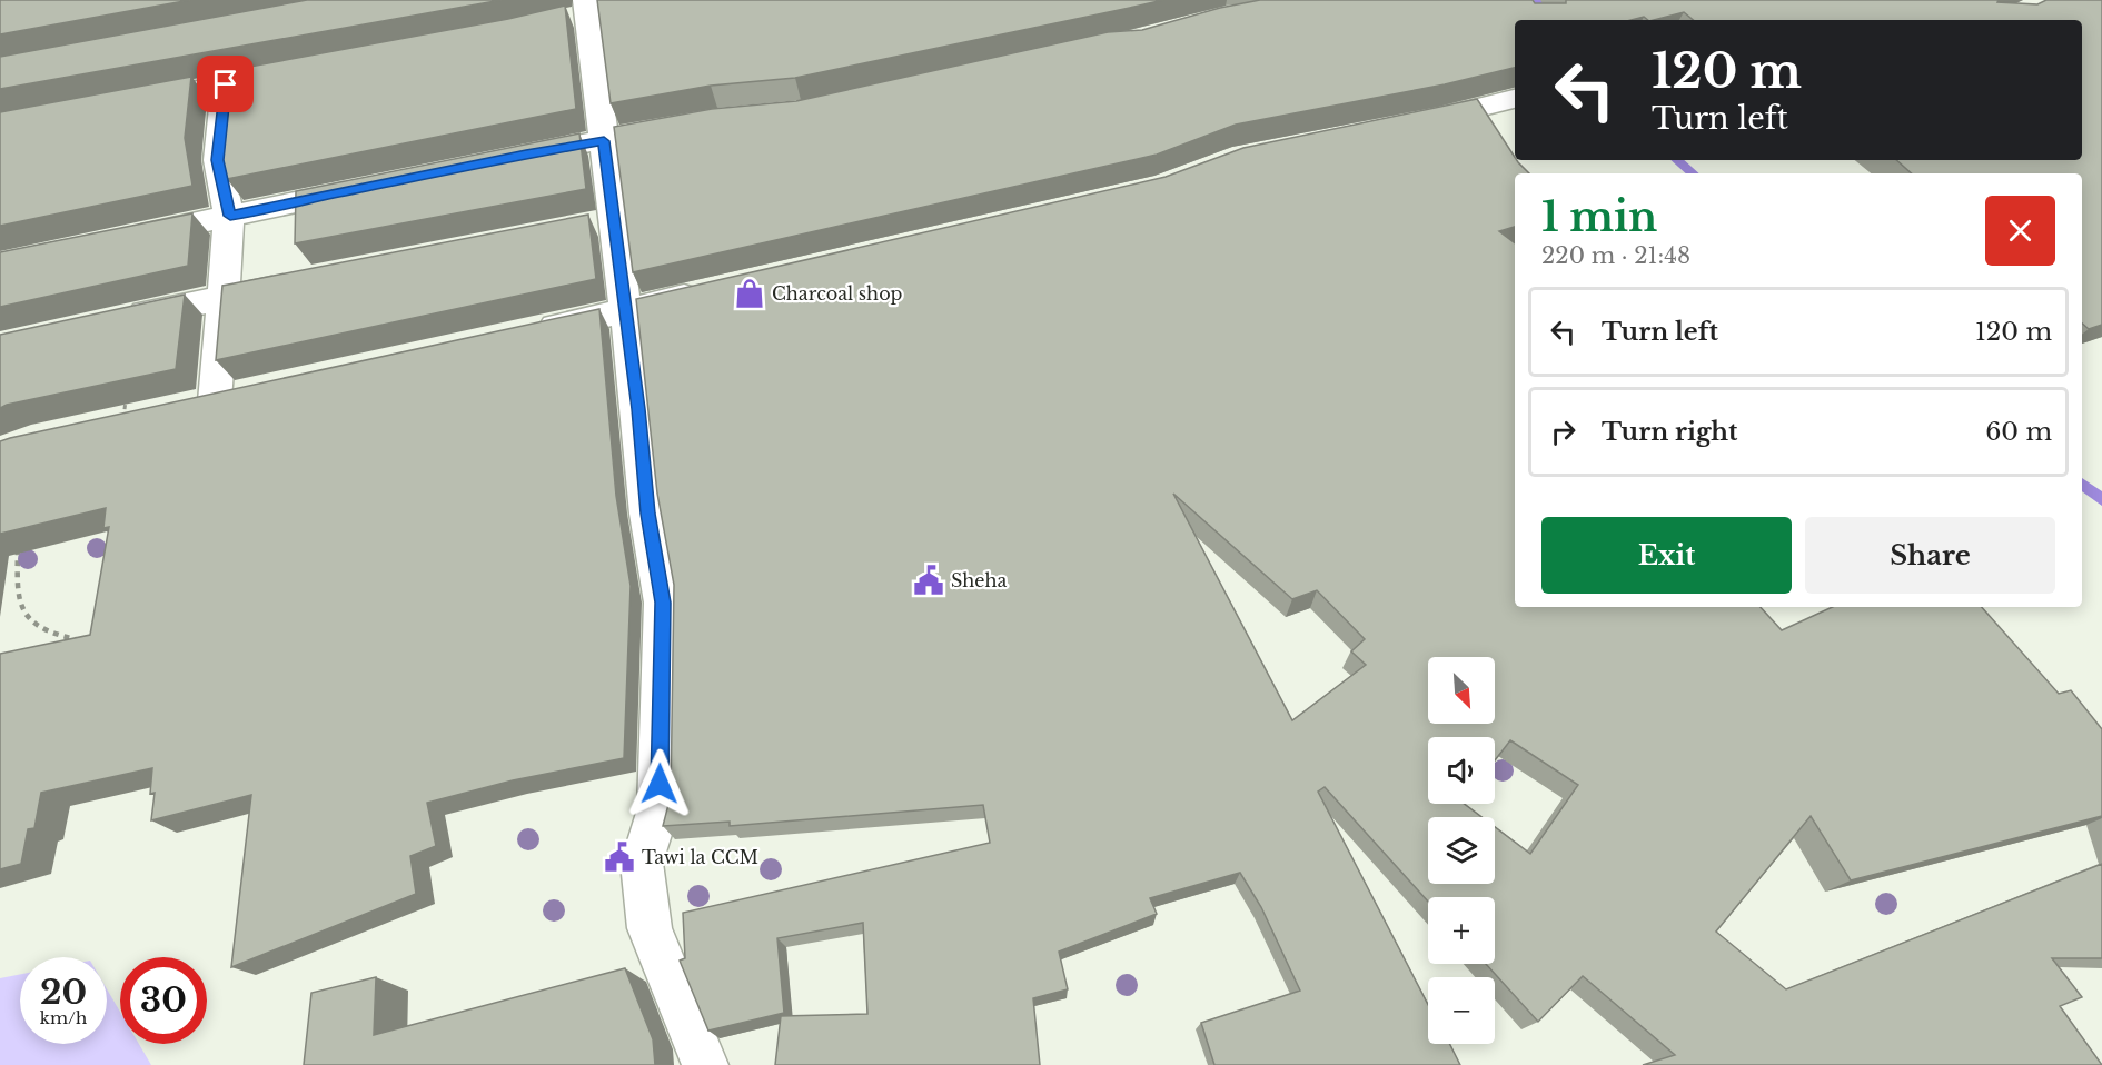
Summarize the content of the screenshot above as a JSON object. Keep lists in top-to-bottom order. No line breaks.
{"places":{"shop":["Charcoal shop"],"public building":["Sheha","Tawi la CCM"]},"north":"bottom right","page":{"turn":["120 m","Turn left"],"heading":["1 min","220 m · 21:48"],"list":[{"name":"Turn left","value":"120 m"},{"name":"Turn right","value":"60 m"}],"buttons":["Exit","Share"],"map_buttons":["+","−"],"speed":"20 km/h","limit":"30"}}
